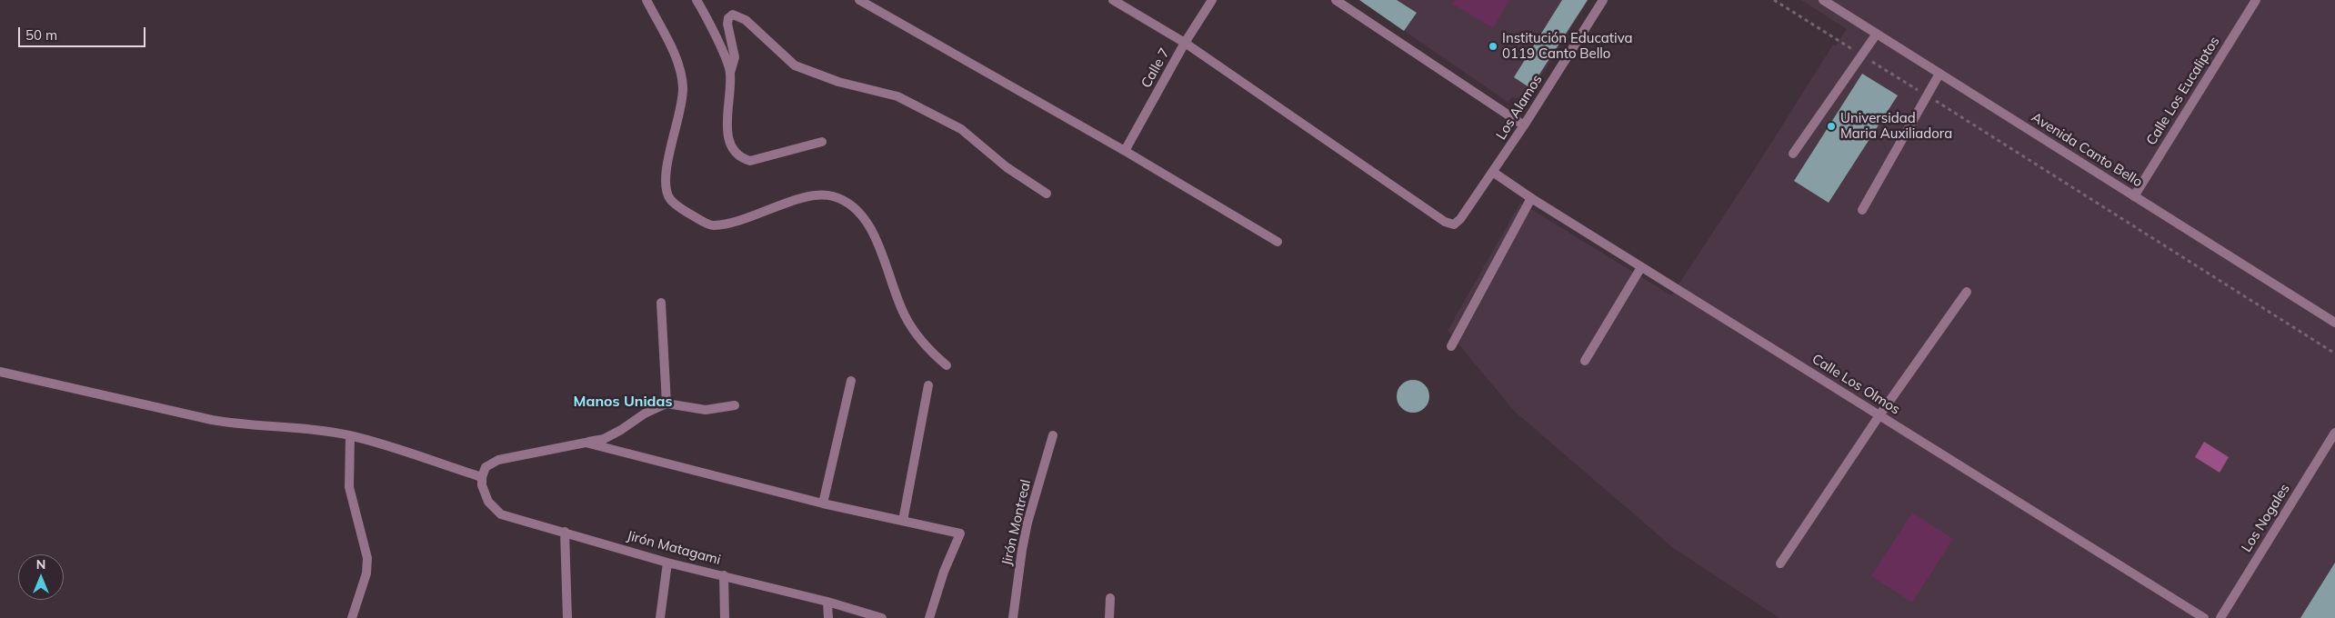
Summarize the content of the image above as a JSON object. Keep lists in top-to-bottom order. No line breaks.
{"streets":{"street":["Calle 7","Calle Los Eucaliptos","Los Alamos","Avenida Canto Bello","Calle Los Olmos","Los Nogales","Jirón Montreal","Jirón Matagami"]},"crossings":[["Calle 7","Los Alamos"],["Calle Los Eucaliptos","Avenida Canto Bello"],["Los Alamos","Calle Los Olmos"]],"districts":["Manos Unidas"],"places":["Institución Educativa 0119 Canto Bello","Universidad Maria Auxiliadora"],"scale_bar":"50 m","north":"top"}
